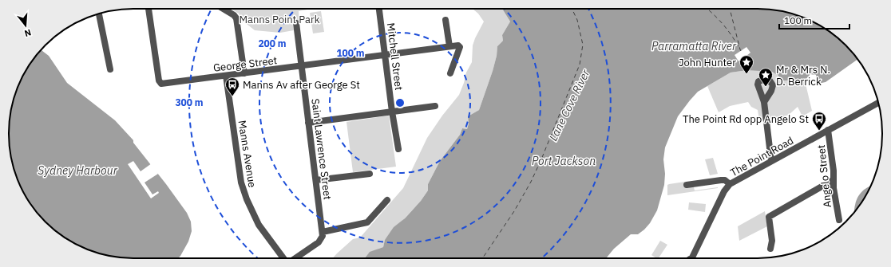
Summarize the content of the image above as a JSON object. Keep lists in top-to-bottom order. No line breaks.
{"streets":{"street":["Mitchell Street","George Street","Saint Lawrence Street","Manns Avenue","The Point Road","Angelo Street"]},"crossings":[["Mitchell Street","George Street"],["George Street","Saint Lawrence Street"],["George Street","Manns Avenue"],["The Point Road","Angelo Street"]],"water":["Parramatta River","Lane Cove River","Port Jackson","Sydney Harbour"],"parks":["Manns Point Park"],"places":{"place":["John Hunter","Mr & Mrs N. D. Berrick"],"bus stop":["Manns Av after George St","The Point Rd opp Angelo St"]},"scale_bar":"100 m","north":"bottom","rings":["200 m","100 m","300 m"]}
